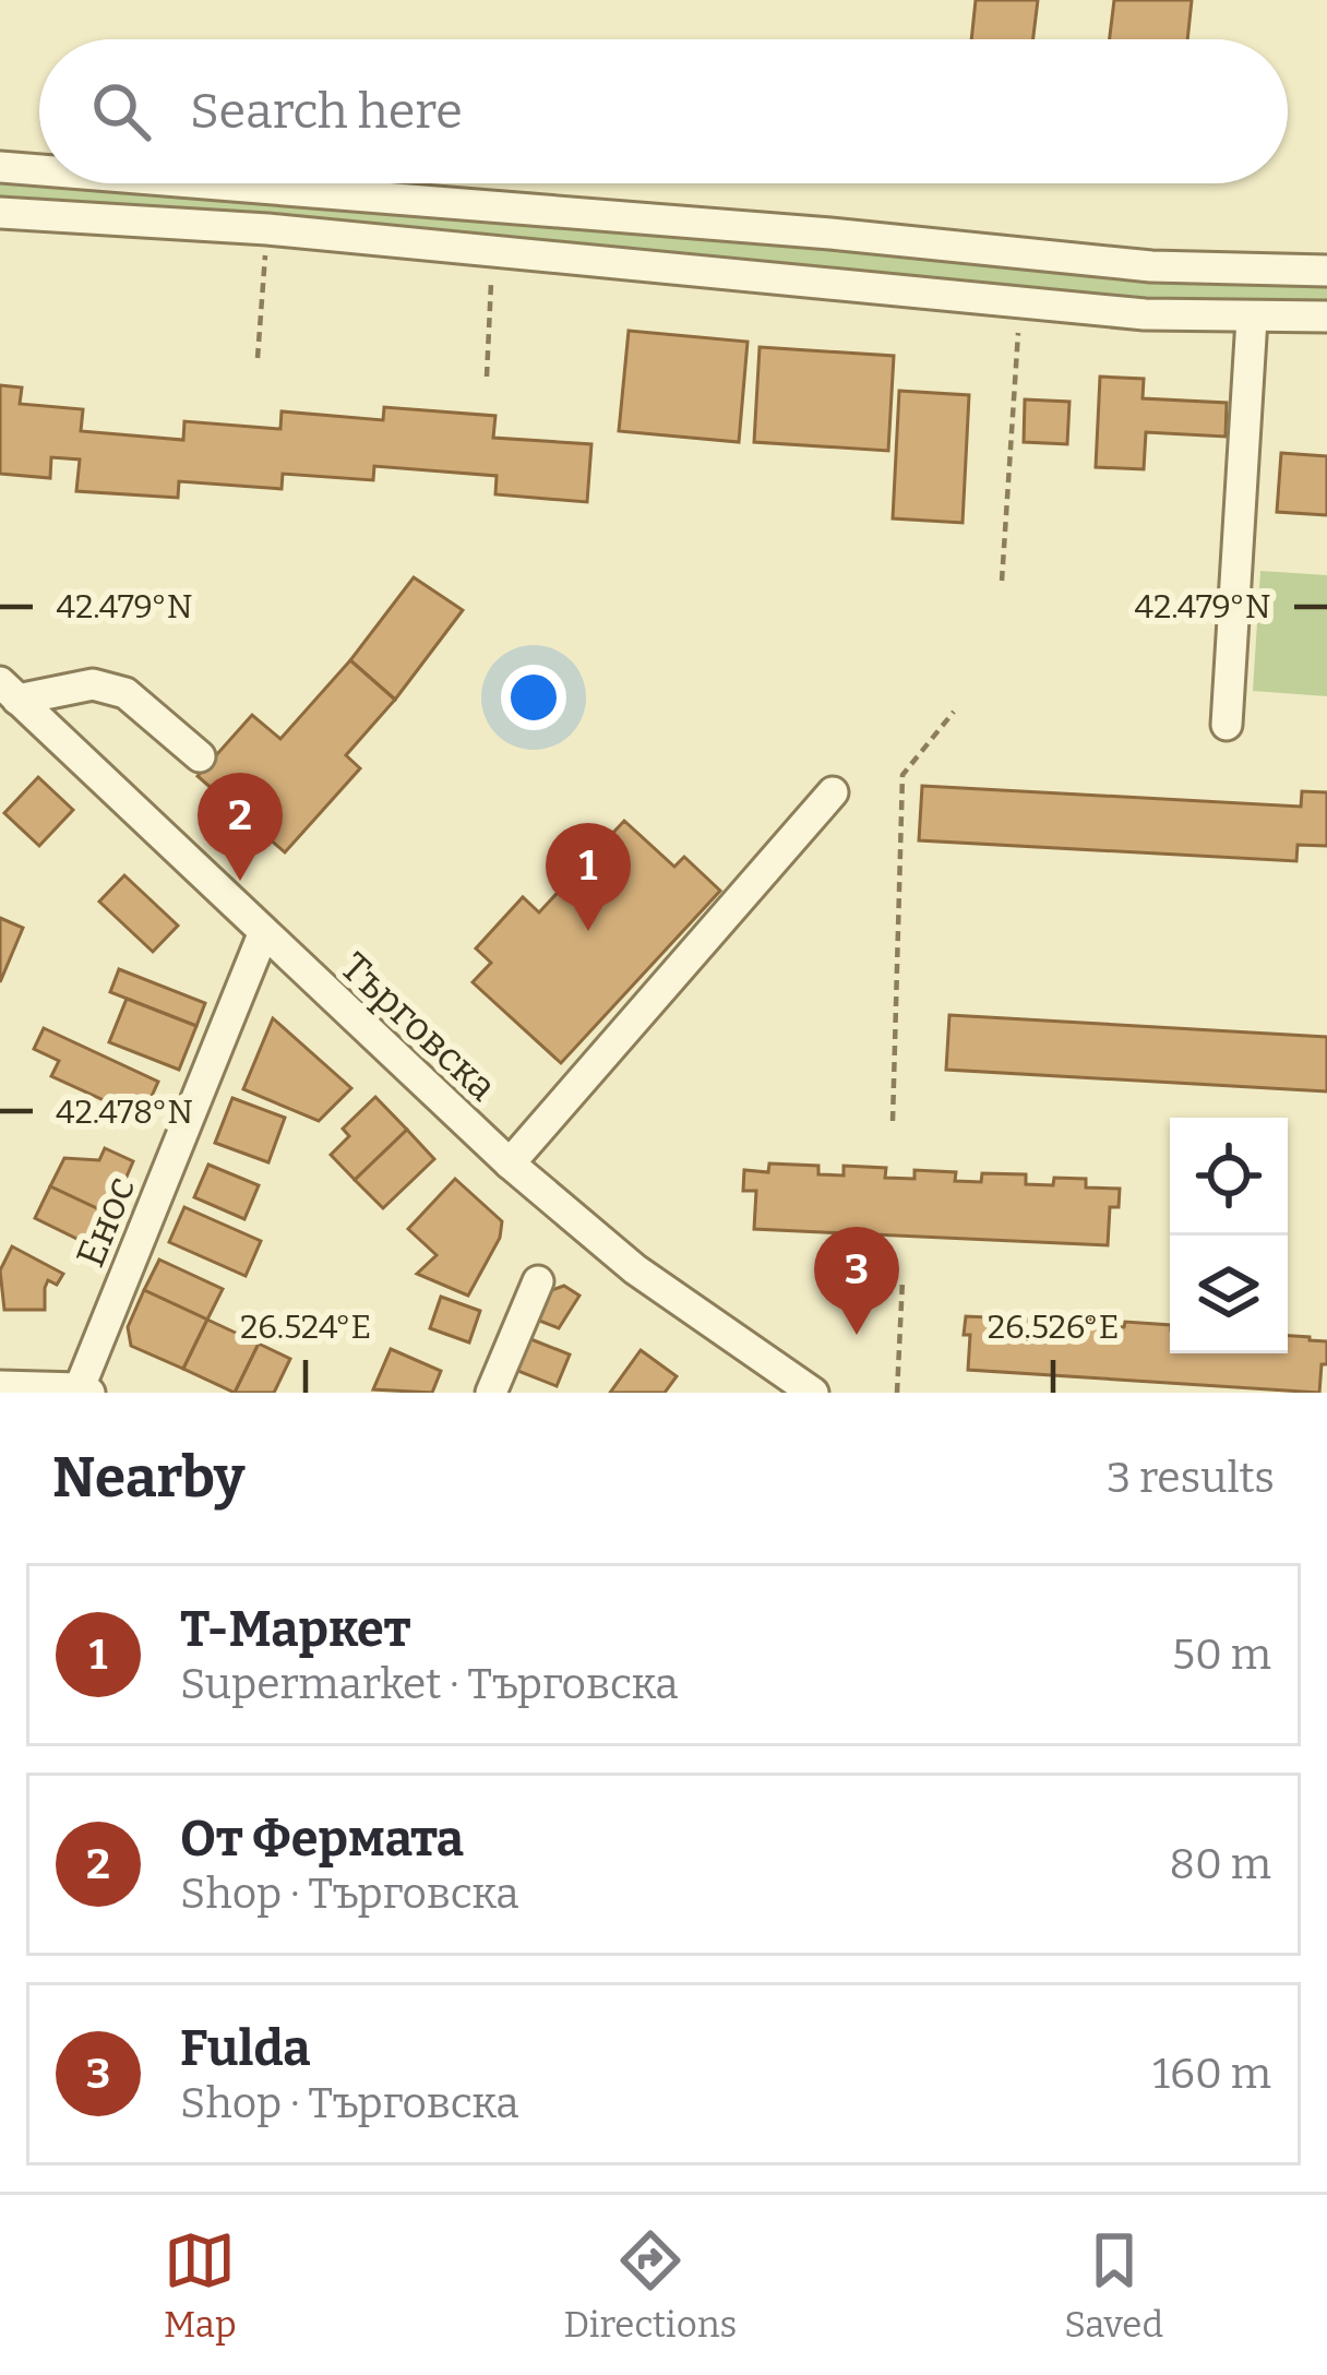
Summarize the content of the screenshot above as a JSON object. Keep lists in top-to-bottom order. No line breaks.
{"streets":{"street":["Търговска","Енос"]},"crossings":[["Търговска","Енос"]],"page":{"search":"Search here","pins":["2","1","3"],"heading":["Nearby","3 results"],"list":[{"mark":"1","name":"Т-Маркет","note":"Supermarket · Търговска","value":"50 m"},{"mark":"2","name":"От Фермата","note":"Shop · Търговска","value":"80 m"},{"mark":"3","name":"Fulda","note":"Shop · Търговска","value":"160 m"}],"nav":["Map","Directions","Saved"]},"coordinates":["42.479°N","42.478°N","26.524°E","26.526°E"]}
